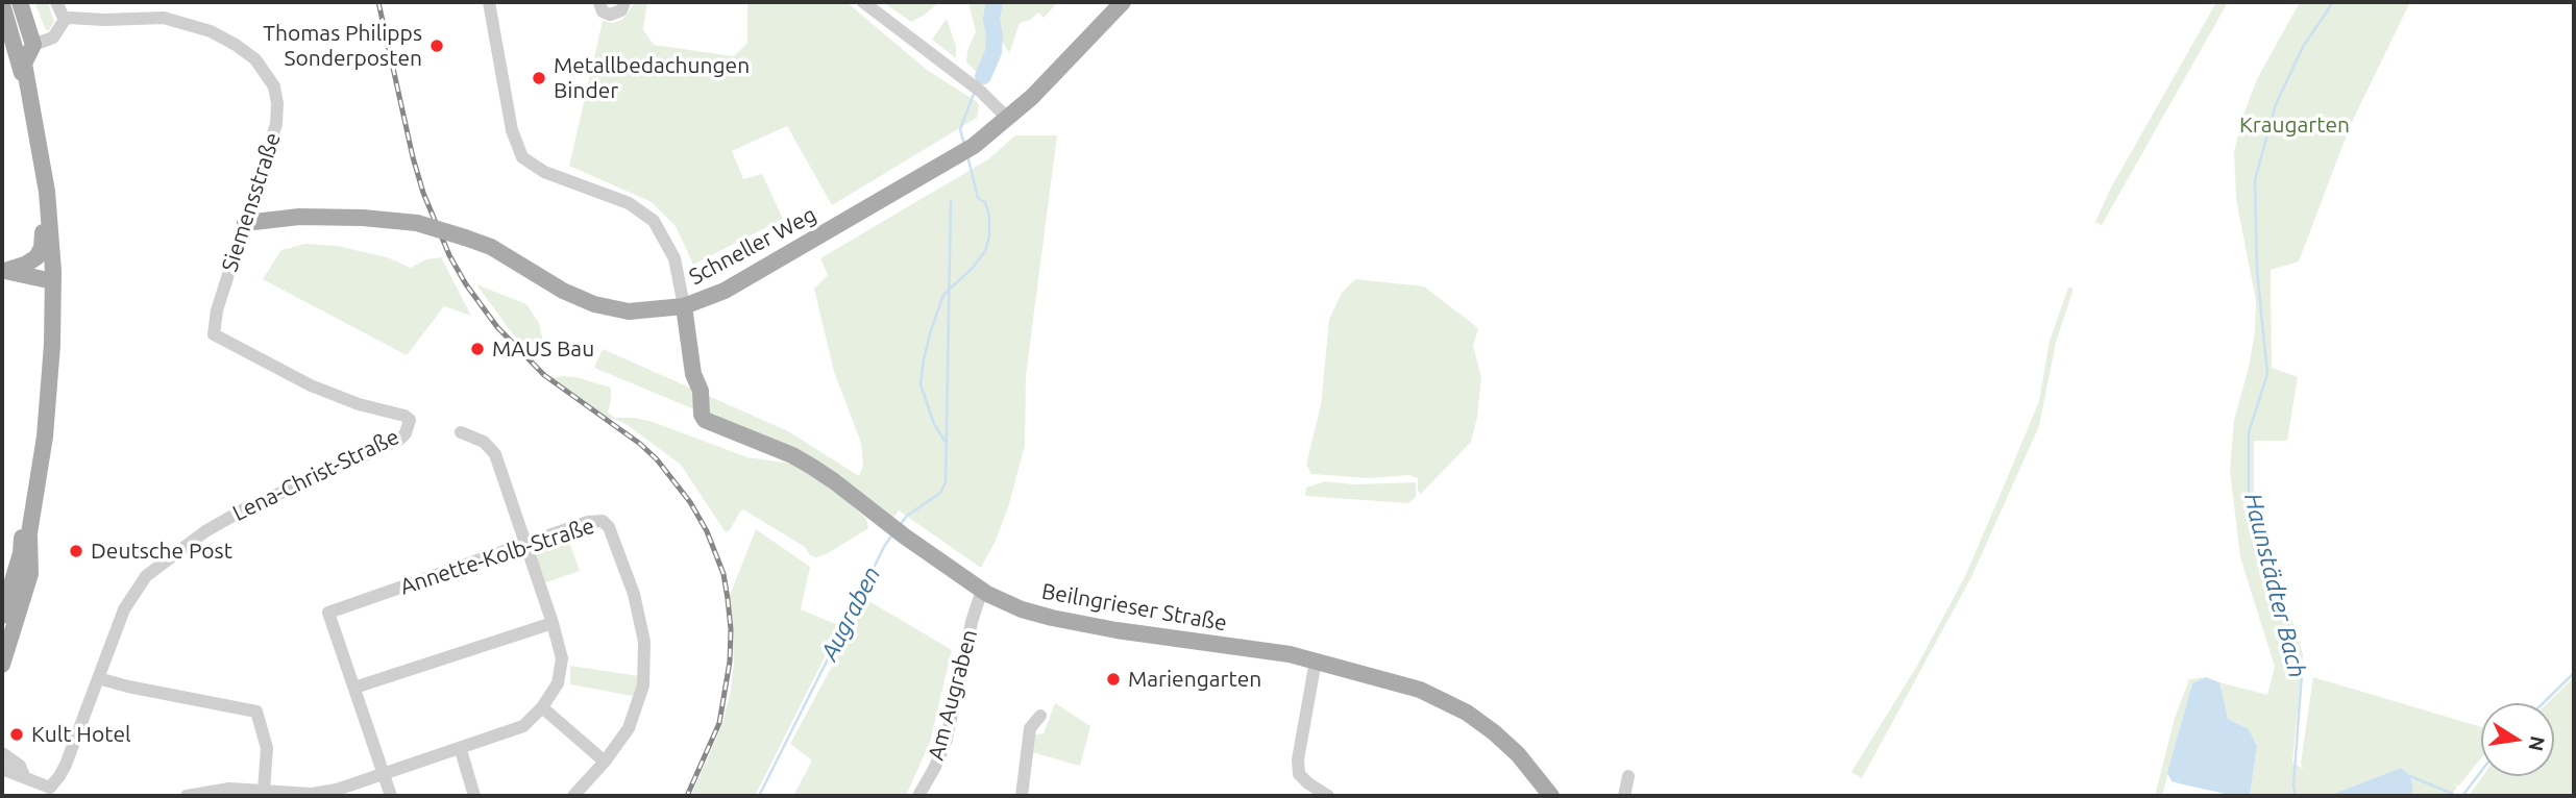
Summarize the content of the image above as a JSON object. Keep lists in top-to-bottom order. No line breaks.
{"streets":{"main road":["Schneller Weg","Beilngrieser Straße"],"street":["Siemensstraße","Lena-Christ-Straße","Annette-Kolb-Straße","Am Augraben"]},"crossings":[["Siemensstraße","Schneller Weg"],["Siemensstraße","Lena-Christ-Straße"],["Schneller Weg","Beilngrieser Straße"],["Beilngrieser Straße","Am Augraben"]],"water":["Haunstädter Bach","Augraben"],"parks":["Kraugarten"],"places":["Thomas Philipps Sonderposten","Metallbedachungen Binder","MAUS Bau","Deutsche Post","Mariengarten","Kult Hotel"],"north":"right"}
